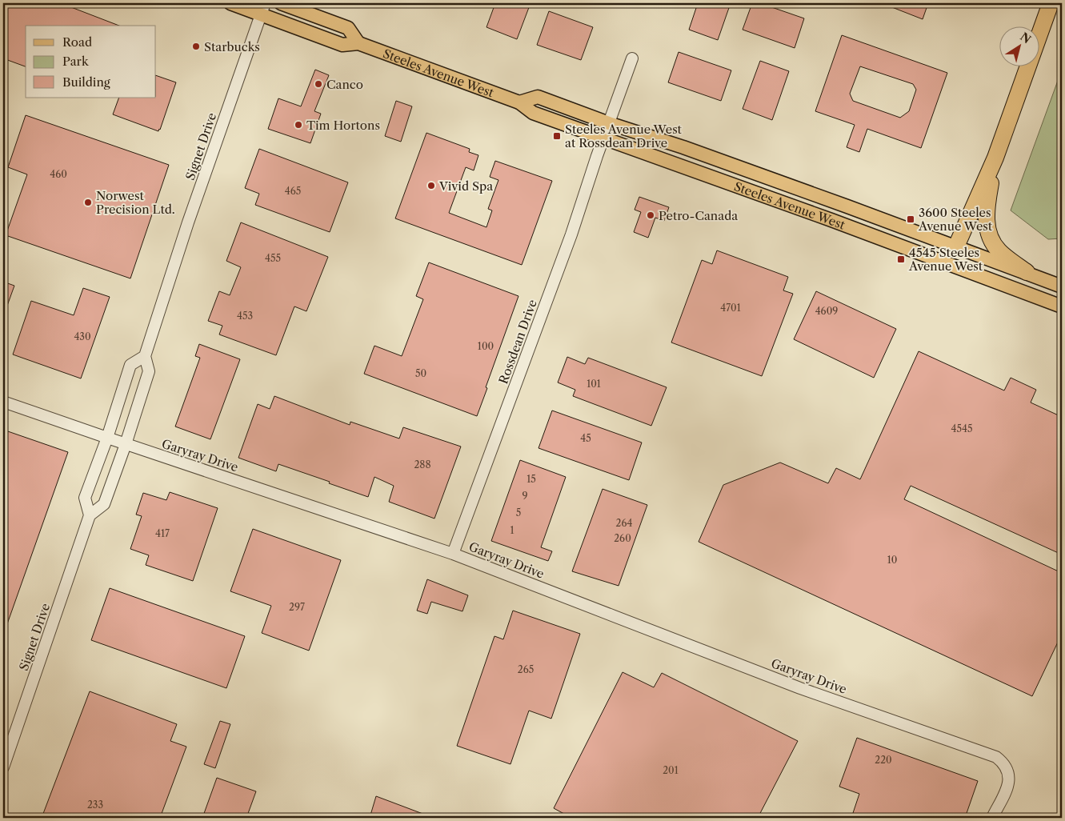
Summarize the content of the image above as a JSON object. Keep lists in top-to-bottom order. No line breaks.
{"streets":{"main road":["Steeles Avenue West"],"street":["Signet Drive","Rossdean Drive","Garyray Drive"]},"crossings":[["Steeles Avenue West","Signet Drive"],["Steeles Avenue West","Rossdean Drive"],["Signet Drive","Garyray Drive"],["Rossdean Drive","Garyray Drive"]],"places":{"other":["Starbucks","Canco","Tim Hortons","Vivid Spa","Norwest Precision Ltd.","Petro-Canada"],"transit":["Steeles Avenue West at Rossdean Drive","3600 Steeles Avenue West","4545 Steeles Avenue West"]},"house_numbers":["460","465","455","4701","4609","453","430","100","50","101","4545","45","288","15","9","5","264","1","417","260","10","297","265","220","201","233"],"legend":["Road","Park","Building"],"north":"top right"}
